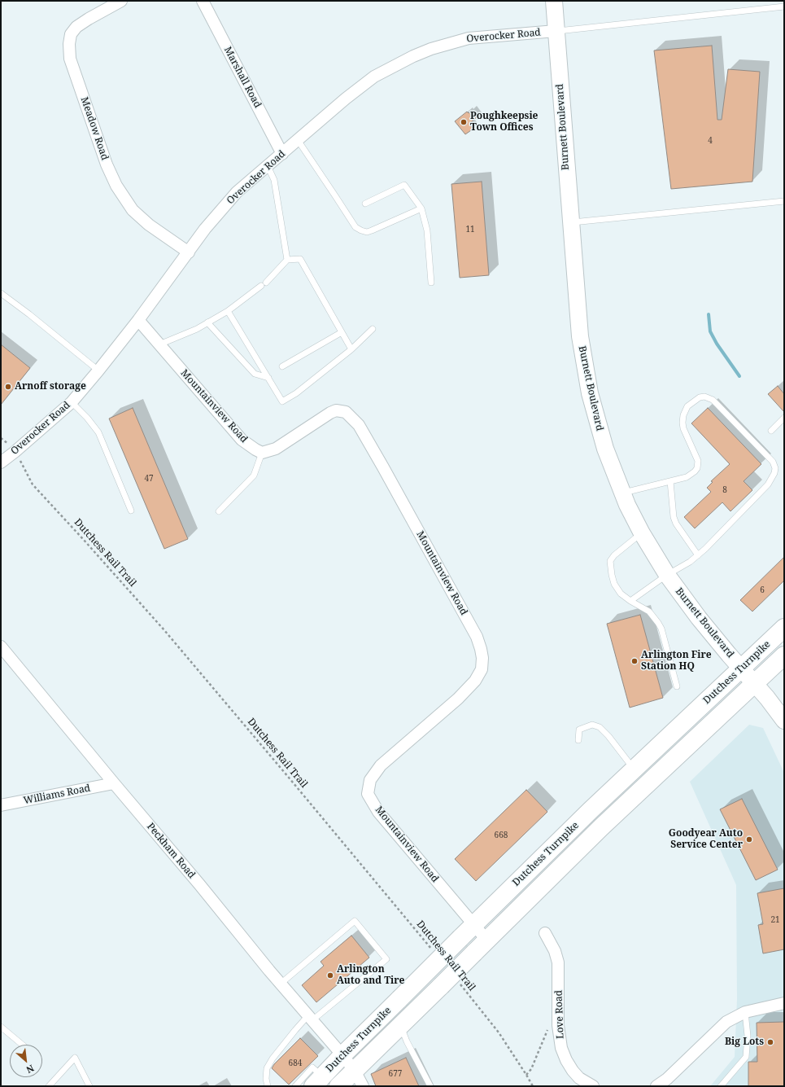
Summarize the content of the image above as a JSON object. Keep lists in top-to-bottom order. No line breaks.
{"streets":{"highway":["Dutchess Turnpike"],"street":["Overocker Road","Marshall Road","Burnett Boulevard","Meadow Road","Mountainview Road","Williams Road","Peckham Road","Love Road"],"path":["Dutchess Rail Trail"]},"crossings":[["Overocker Road","Marshall Road"],["Overocker Road","Burnett Boulevard"],["Overocker Road","Meadow Road"],["Overocker Road","Mountainview Road"],["Overocker Road","Dutchess Rail Trail"],["Burnett Boulevard","Dutchess Turnpike"],["Mountainview Road","Dutchess Turnpike"],["Dutchess Turnpike","Peckham Road"],["Williams Road","Peckham Road"]],"places":["Poughkeepsie Town Offices","Arnoff storage","Arlington Fire Station HQ","Goodyear Auto Service Center","Arlington Auto and Tire","Big Lots"],"house_numbers":["4","11","47","8","6","668","21","684","677"],"north":"bottom right"}
